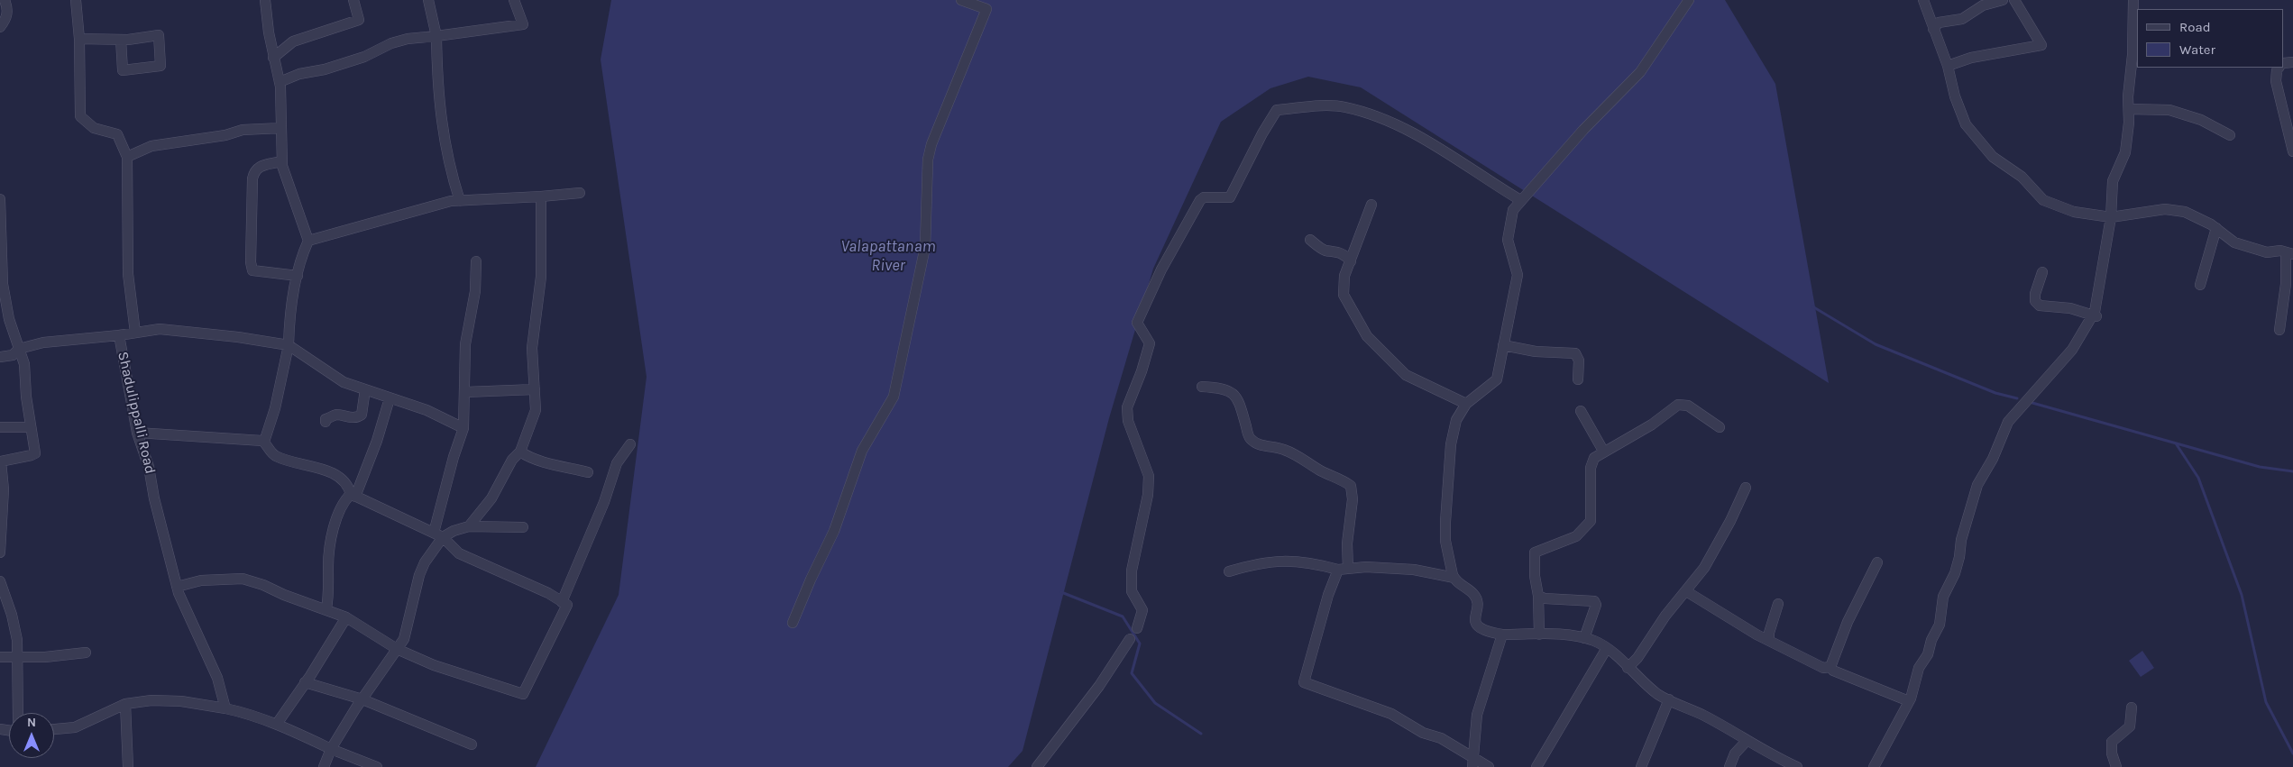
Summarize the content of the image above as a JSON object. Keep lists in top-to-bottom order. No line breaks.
{"streets":{"street":["Shadulippalli Road"]},"water":["Valapattanam River"],"legend":["Road","Water"],"north":"top"}
